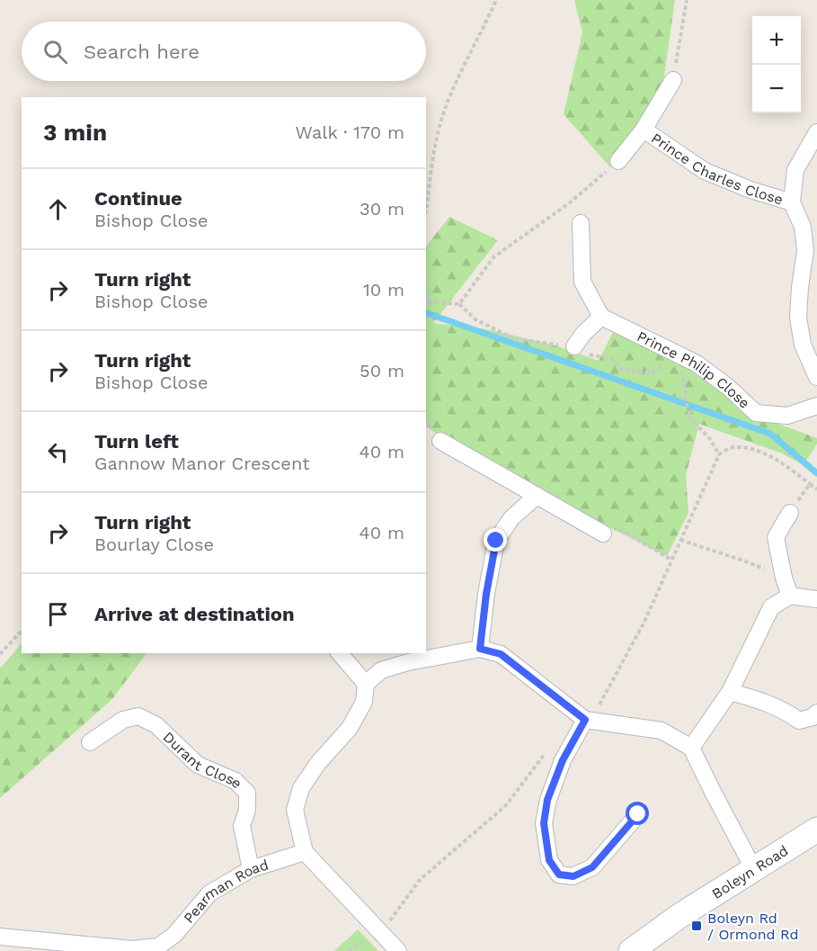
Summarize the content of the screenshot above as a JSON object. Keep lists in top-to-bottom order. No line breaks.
{"streets":{"street":["Prince Charles Close","Prince Philip Close","Durant Close","Boleyn Road","Pearman Road"]},"crossings":[["Durant Close","Pearman Road"]],"places":{"transit":["Boleyn Rd / Ormond Rd"]},"page":{"map_buttons":["+","−"],"search":"Search here","heading":["3 min","Walk · 170 m"],"list":[["Continue","Bishop Close","30 m"],["Turn right","Bishop Close","10 m"],["Turn right","Bishop Close","50 m"],["Turn left","Gannow Manor Crescent","40 m"],["Turn right","Bourlay Close","40 m"],"Arrive at destination"]}}
